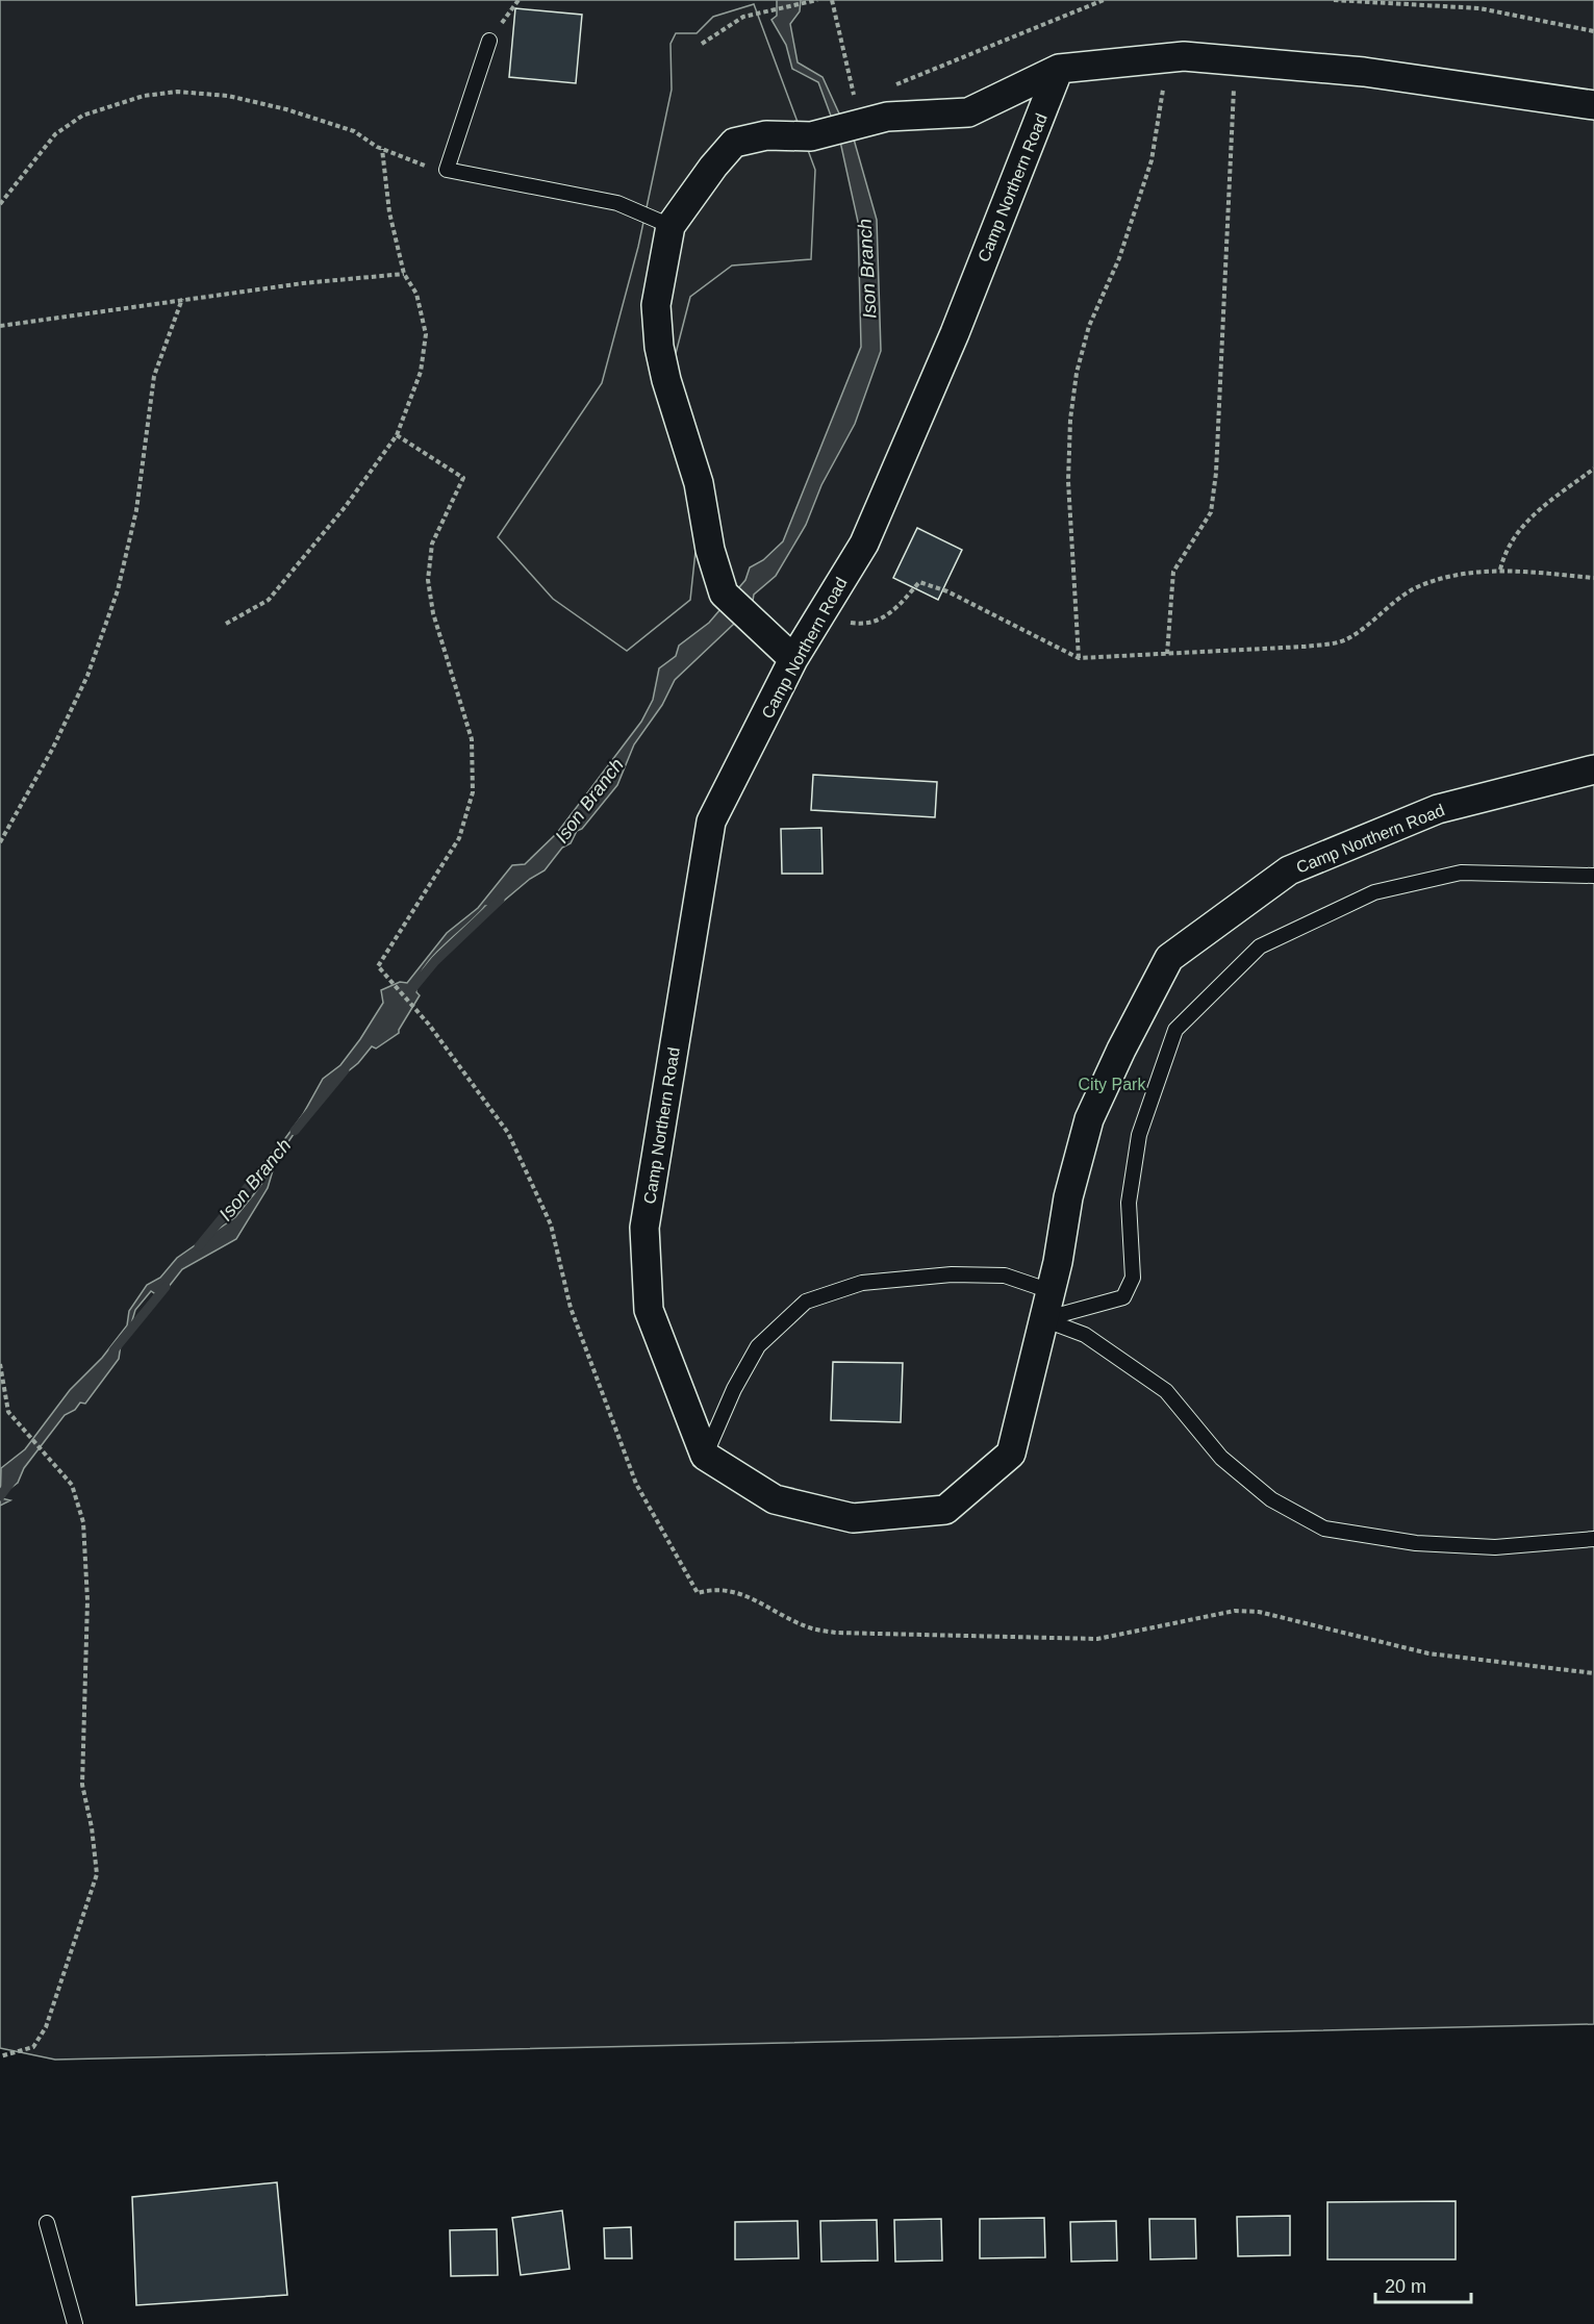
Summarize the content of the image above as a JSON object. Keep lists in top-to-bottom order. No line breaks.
{"streets":{"street":["Camp Northern Road"]},"water":["Ison Branch"],"parks":["City Park"],"scale_bar":"20 m"}
